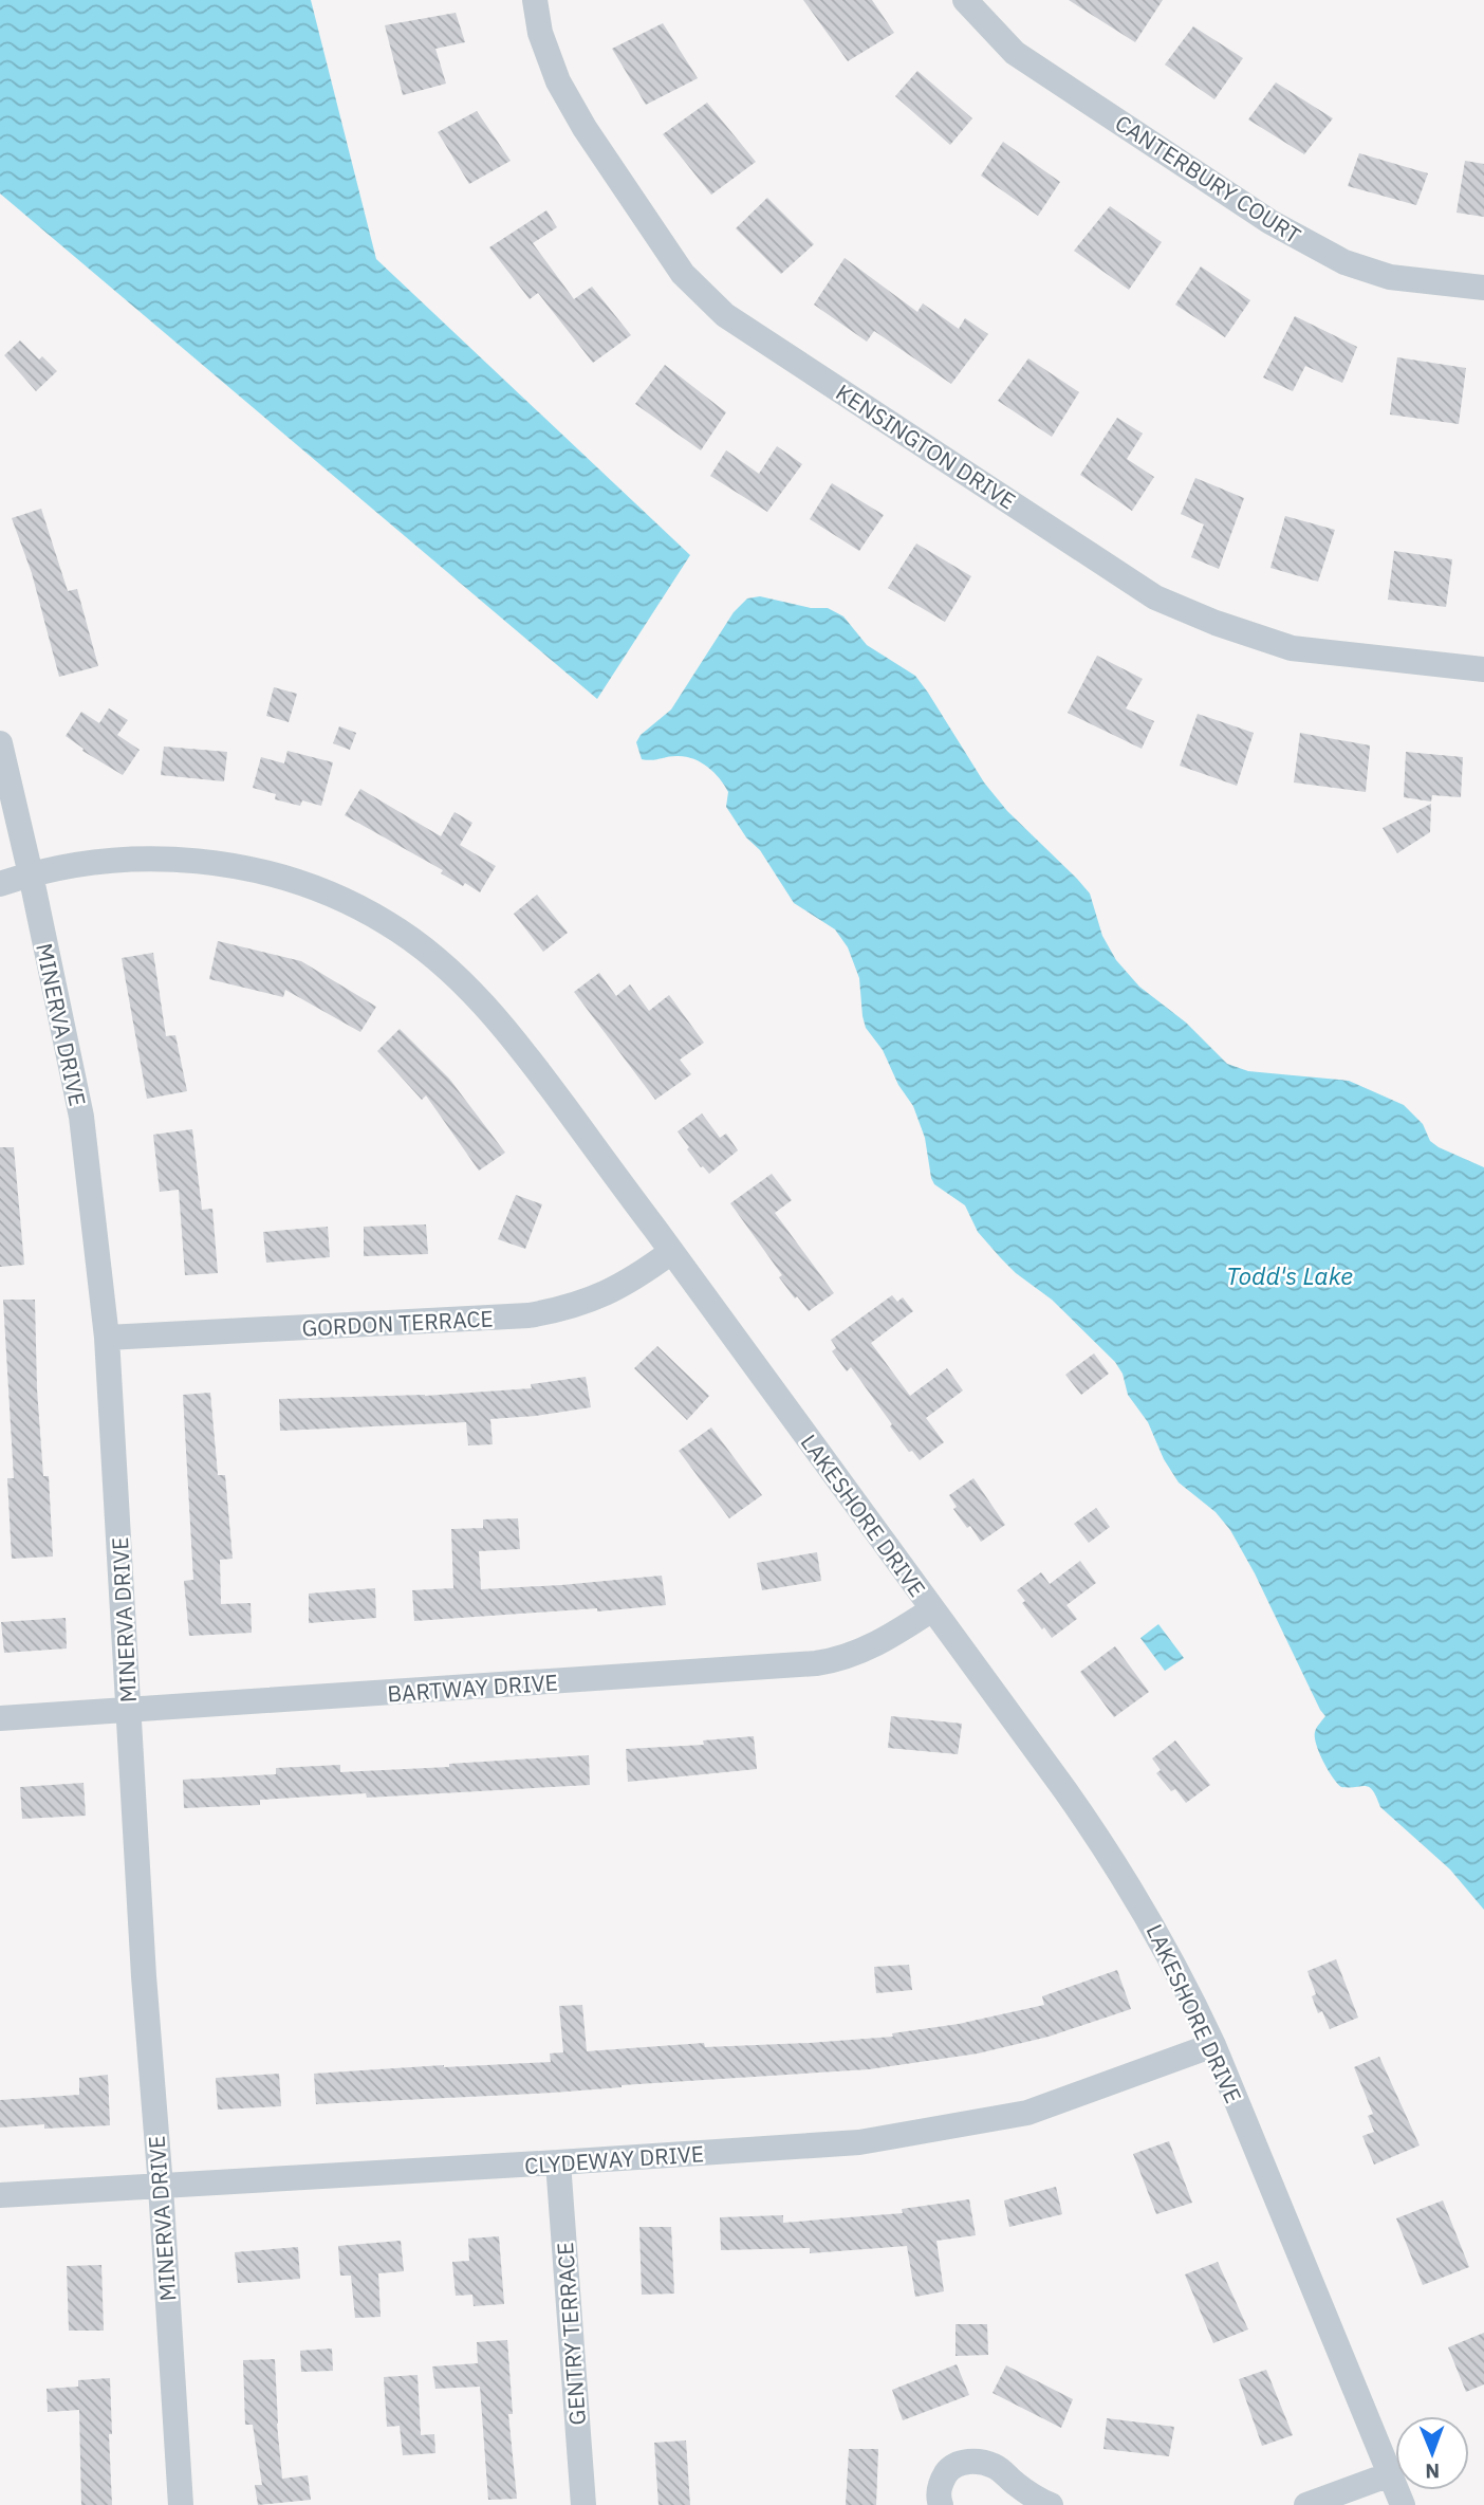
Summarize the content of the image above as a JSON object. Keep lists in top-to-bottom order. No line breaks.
{"streets":{"street":["CANTERBURY COURT","KENSINGTON DRIVE","MINERVA DRIVE","GORDON TERRACE","LAKESHORE DRIVE","BARTWAY DRIVE","CLYDEWAY DRIVE","GENTRY TERRACE"]},"crossings":[["MINERVA DRIVE","GORDON TERRACE"],["MINERVA DRIVE","LAKESHORE DRIVE"],["MINERVA DRIVE","BARTWAY DRIVE"],["MINERVA DRIVE","CLYDEWAY DRIVE"],["GORDON TERRACE","LAKESHORE DRIVE"],["LAKESHORE DRIVE","BARTWAY DRIVE"],["LAKESHORE DRIVE","CLYDEWAY DRIVE"],["CLYDEWAY DRIVE","GENTRY TERRACE"]],"water":["Todd's Lake"],"north":"bottom"}
